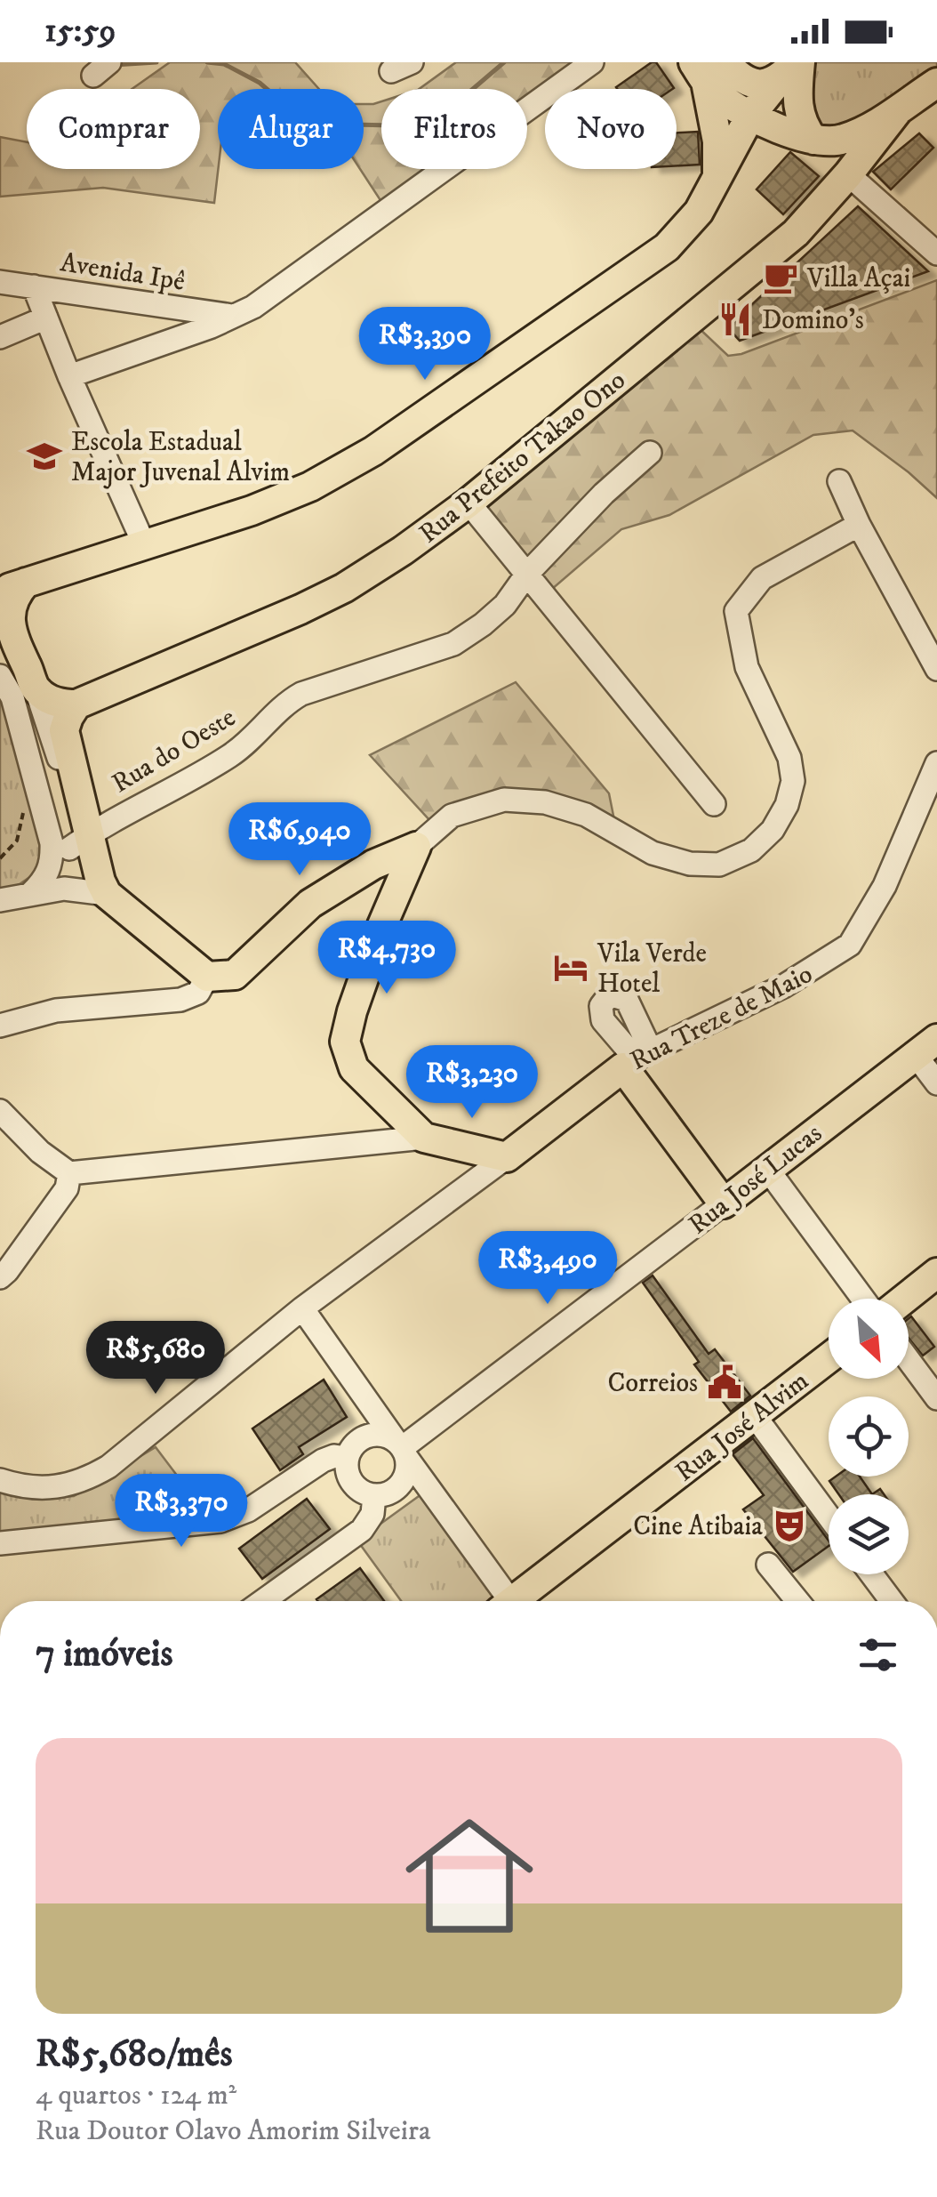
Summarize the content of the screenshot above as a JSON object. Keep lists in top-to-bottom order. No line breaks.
{"streets":{"main road":["Rua Prefeito Takao Ono","Rua Treze de Maio","Rua José Lucas","Rua José Alvim"],"street":["Avenida Ipê","Rua do Oeste"]},"places":{"cafe":["Villa Açai"],"restaurant":["Domino's"],"school or university":["Escola Estadual Major Juvenal Alvim"],"hotel":["Vila Verde Hotel"],"public building":["Correios"],"theatre":["Cine Atibaia"]},"north":"bottom right","page":{"status":"15:59","chip":["Comprar","Alugar","Filtros","Novo"],"price":["R$3,390","R$6,940","R$4,730","R$3,230","R$3,490","R$5,680","R$3,370"],"heading":"7 imóveis","list":[{"name":"R$5,680/mês","note":"4 quartos · 124 m² · Rua Doutor Olavo Amorim Silveira"}]}}
